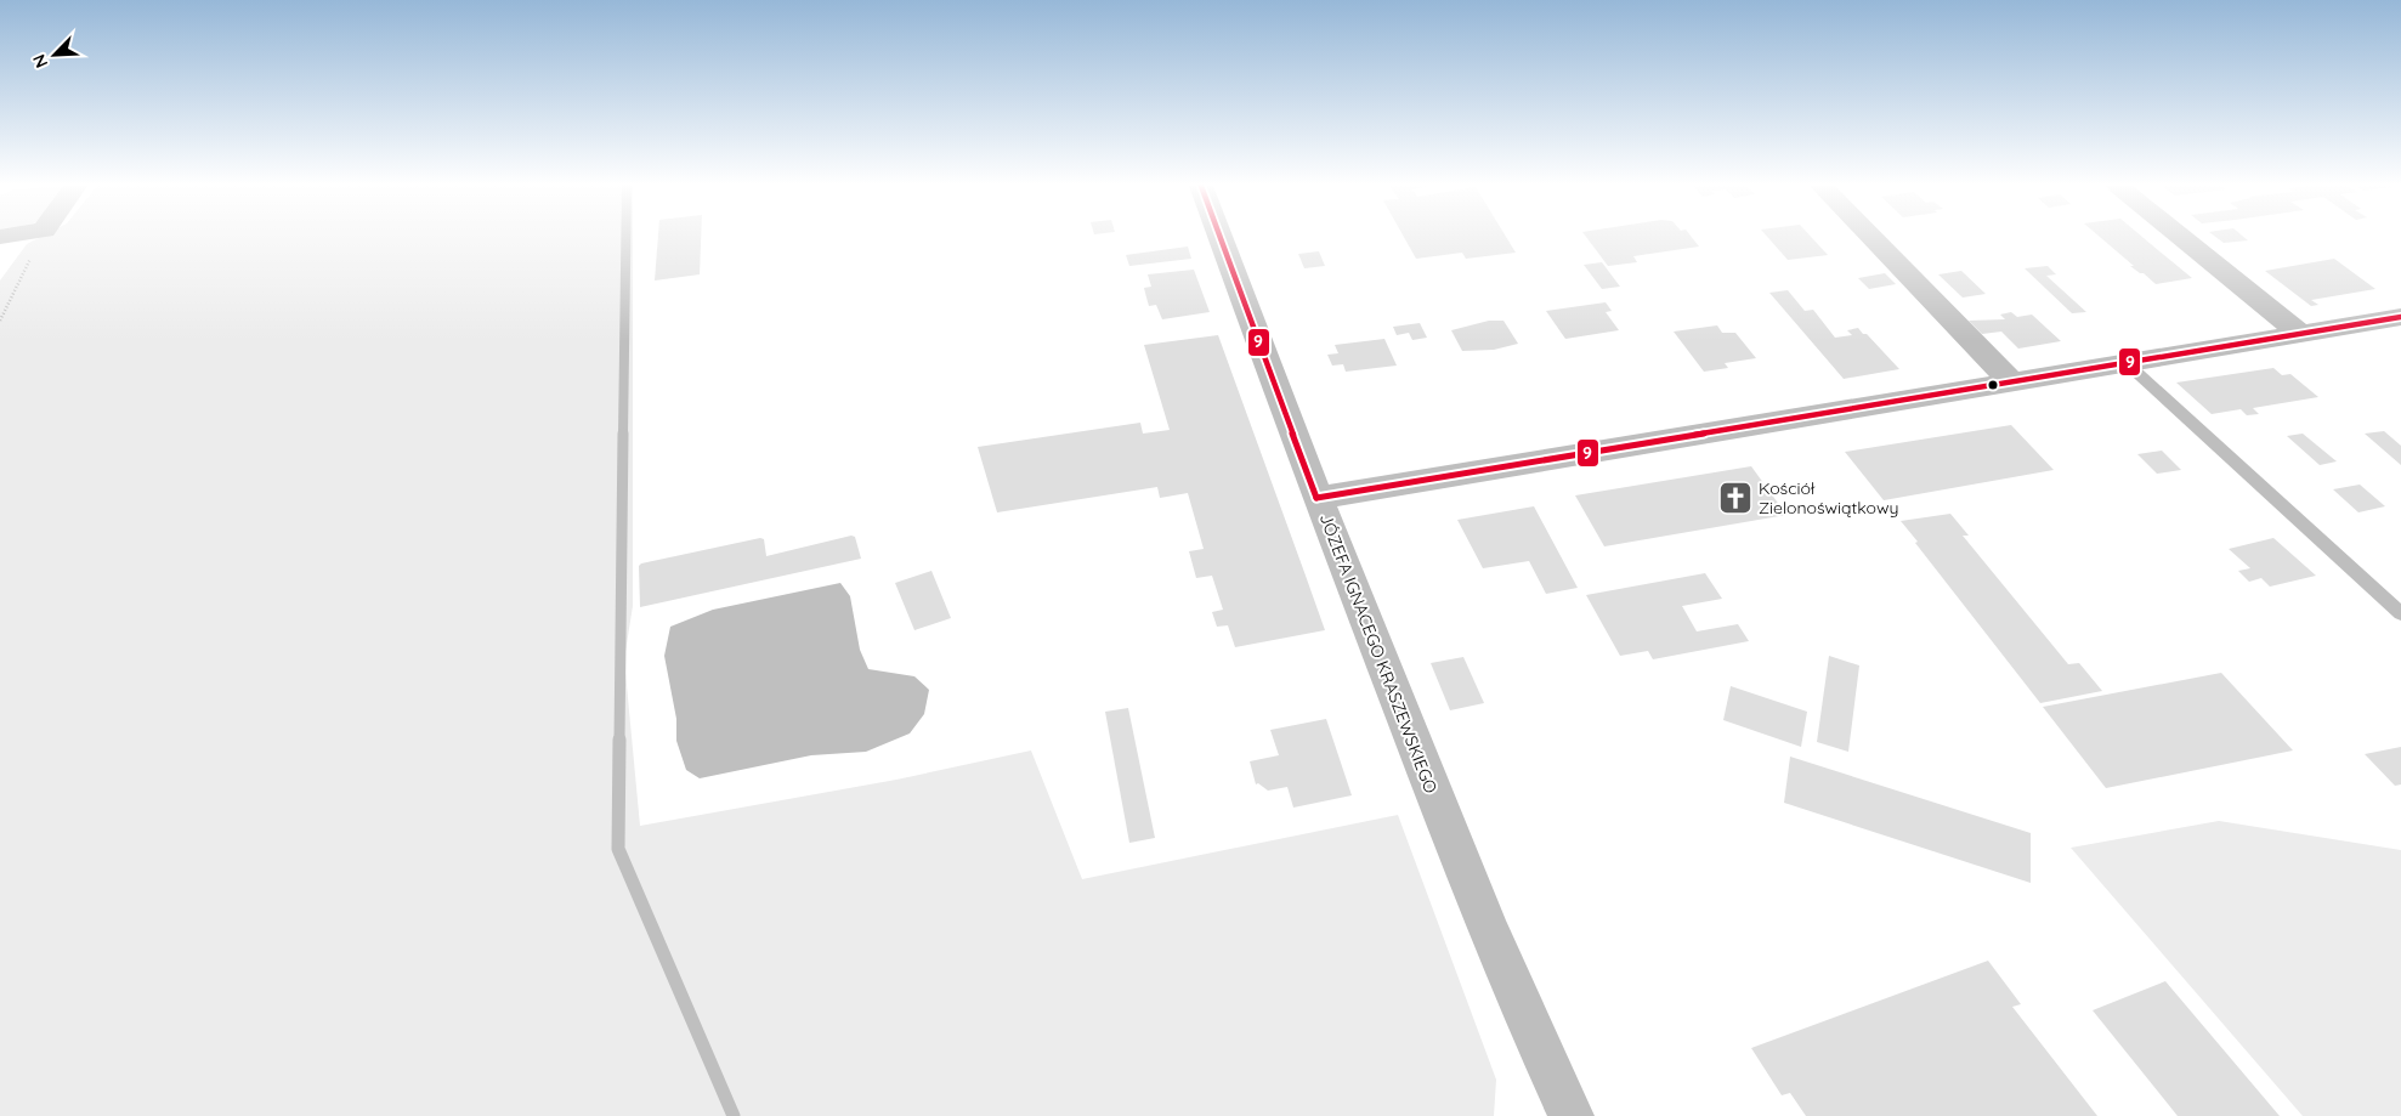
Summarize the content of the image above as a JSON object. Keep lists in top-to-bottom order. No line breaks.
{"streets":{"street":["JÓZEFA IGNACEGO KRASZEWSKIEGO"]},"places":{"church":["Kościół Zielonoświątkowy"]},"lines":["transit line 9"],"north":"bottom left"}
